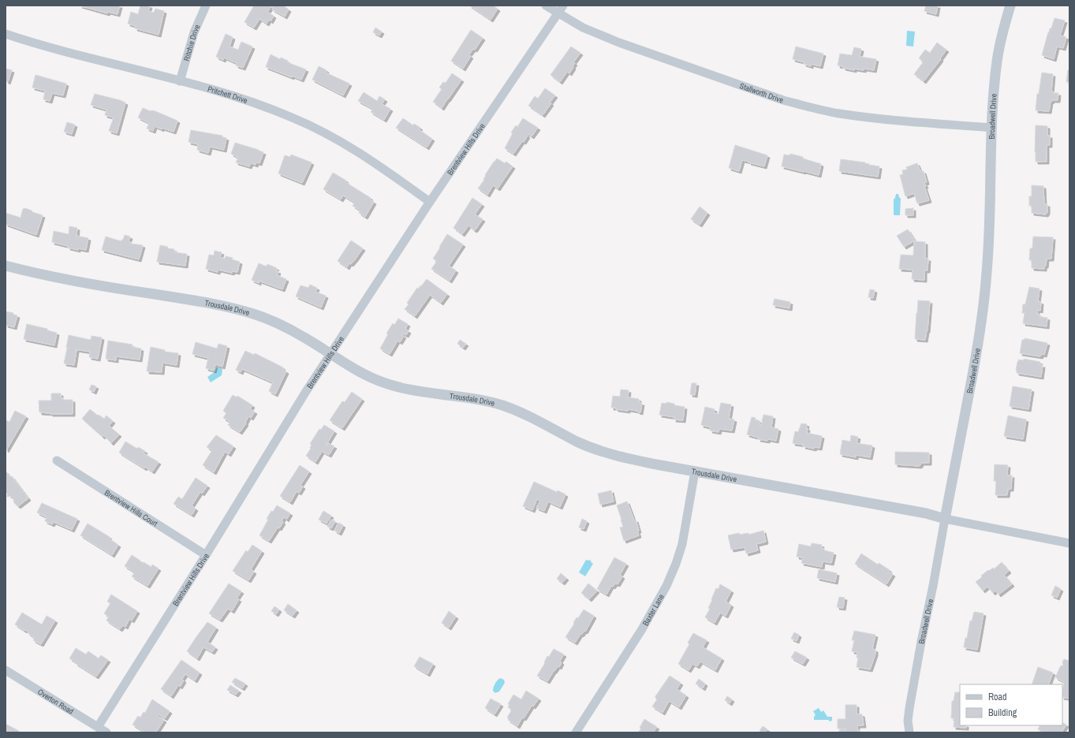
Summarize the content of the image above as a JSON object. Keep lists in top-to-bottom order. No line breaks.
{"streets":{"street":["Ritchie Drive","Stallworth Drive","Pritchett Drive","Broadwell Drive","Brentview Hills Drive","Trousdale Drive","Brentview Hills Court","Baxter Lane","Overton Road"]},"crossings":[["Ritchie Drive","Pritchett Drive"],["Stallworth Drive","Broadwell Drive"],["Stallworth Drive","Brentview Hills Drive"],["Pritchett Drive","Brentview Hills Drive"],["Broadwell Drive","Trousdale Drive"],["Brentview Hills Drive","Trousdale Drive"],["Brentview Hills Drive","Brentview Hills Court"],["Brentview Hills Drive","Overton Road"],["Trousdale Drive","Baxter Lane"]],"legend":["Road","Building"]}
